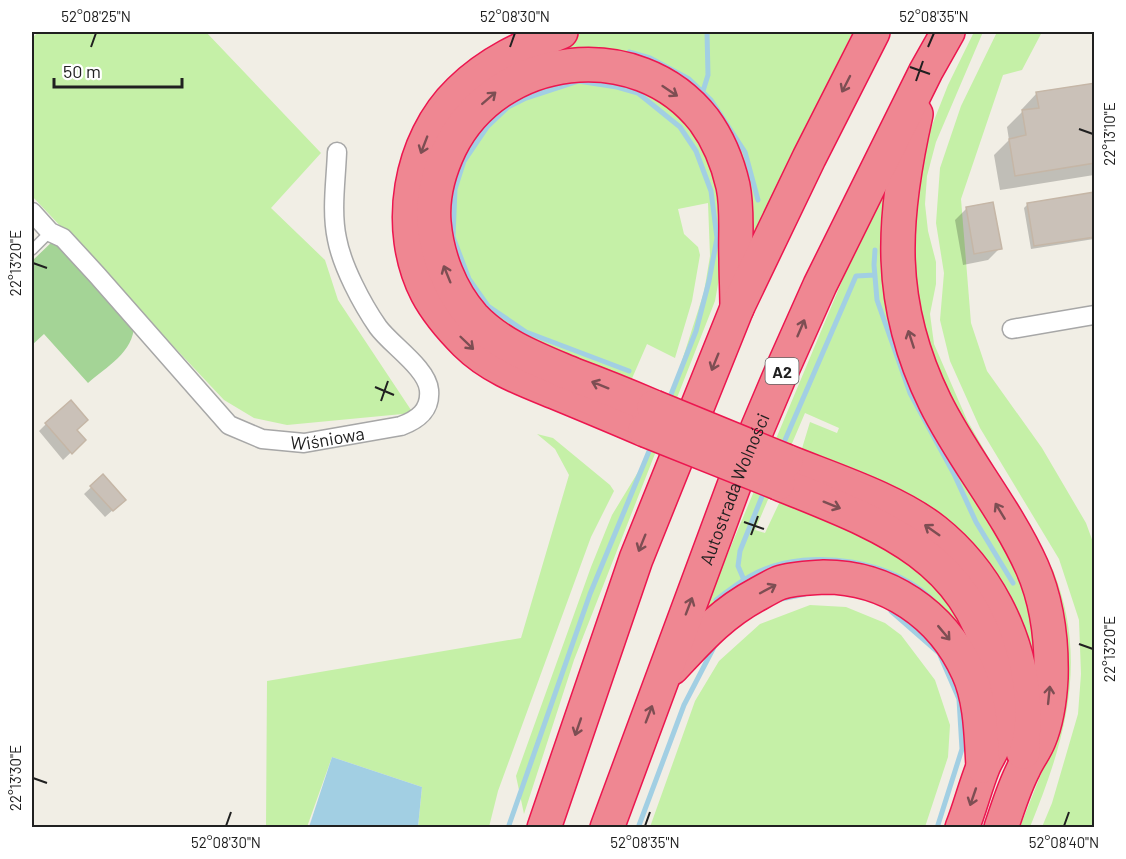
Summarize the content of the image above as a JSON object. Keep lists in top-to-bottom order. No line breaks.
{"streets":{"highway":["A2","Autostrada Wolności"],"street":["Wiśniowa"]},"scale_bar":"50 m","coordinates":["52°08'25\"N","52°08'30\"N","52°08'35\"N","22°13'10\"E","22°13'20\"E","22°13'30\"E","52°08'40\"N"]}
